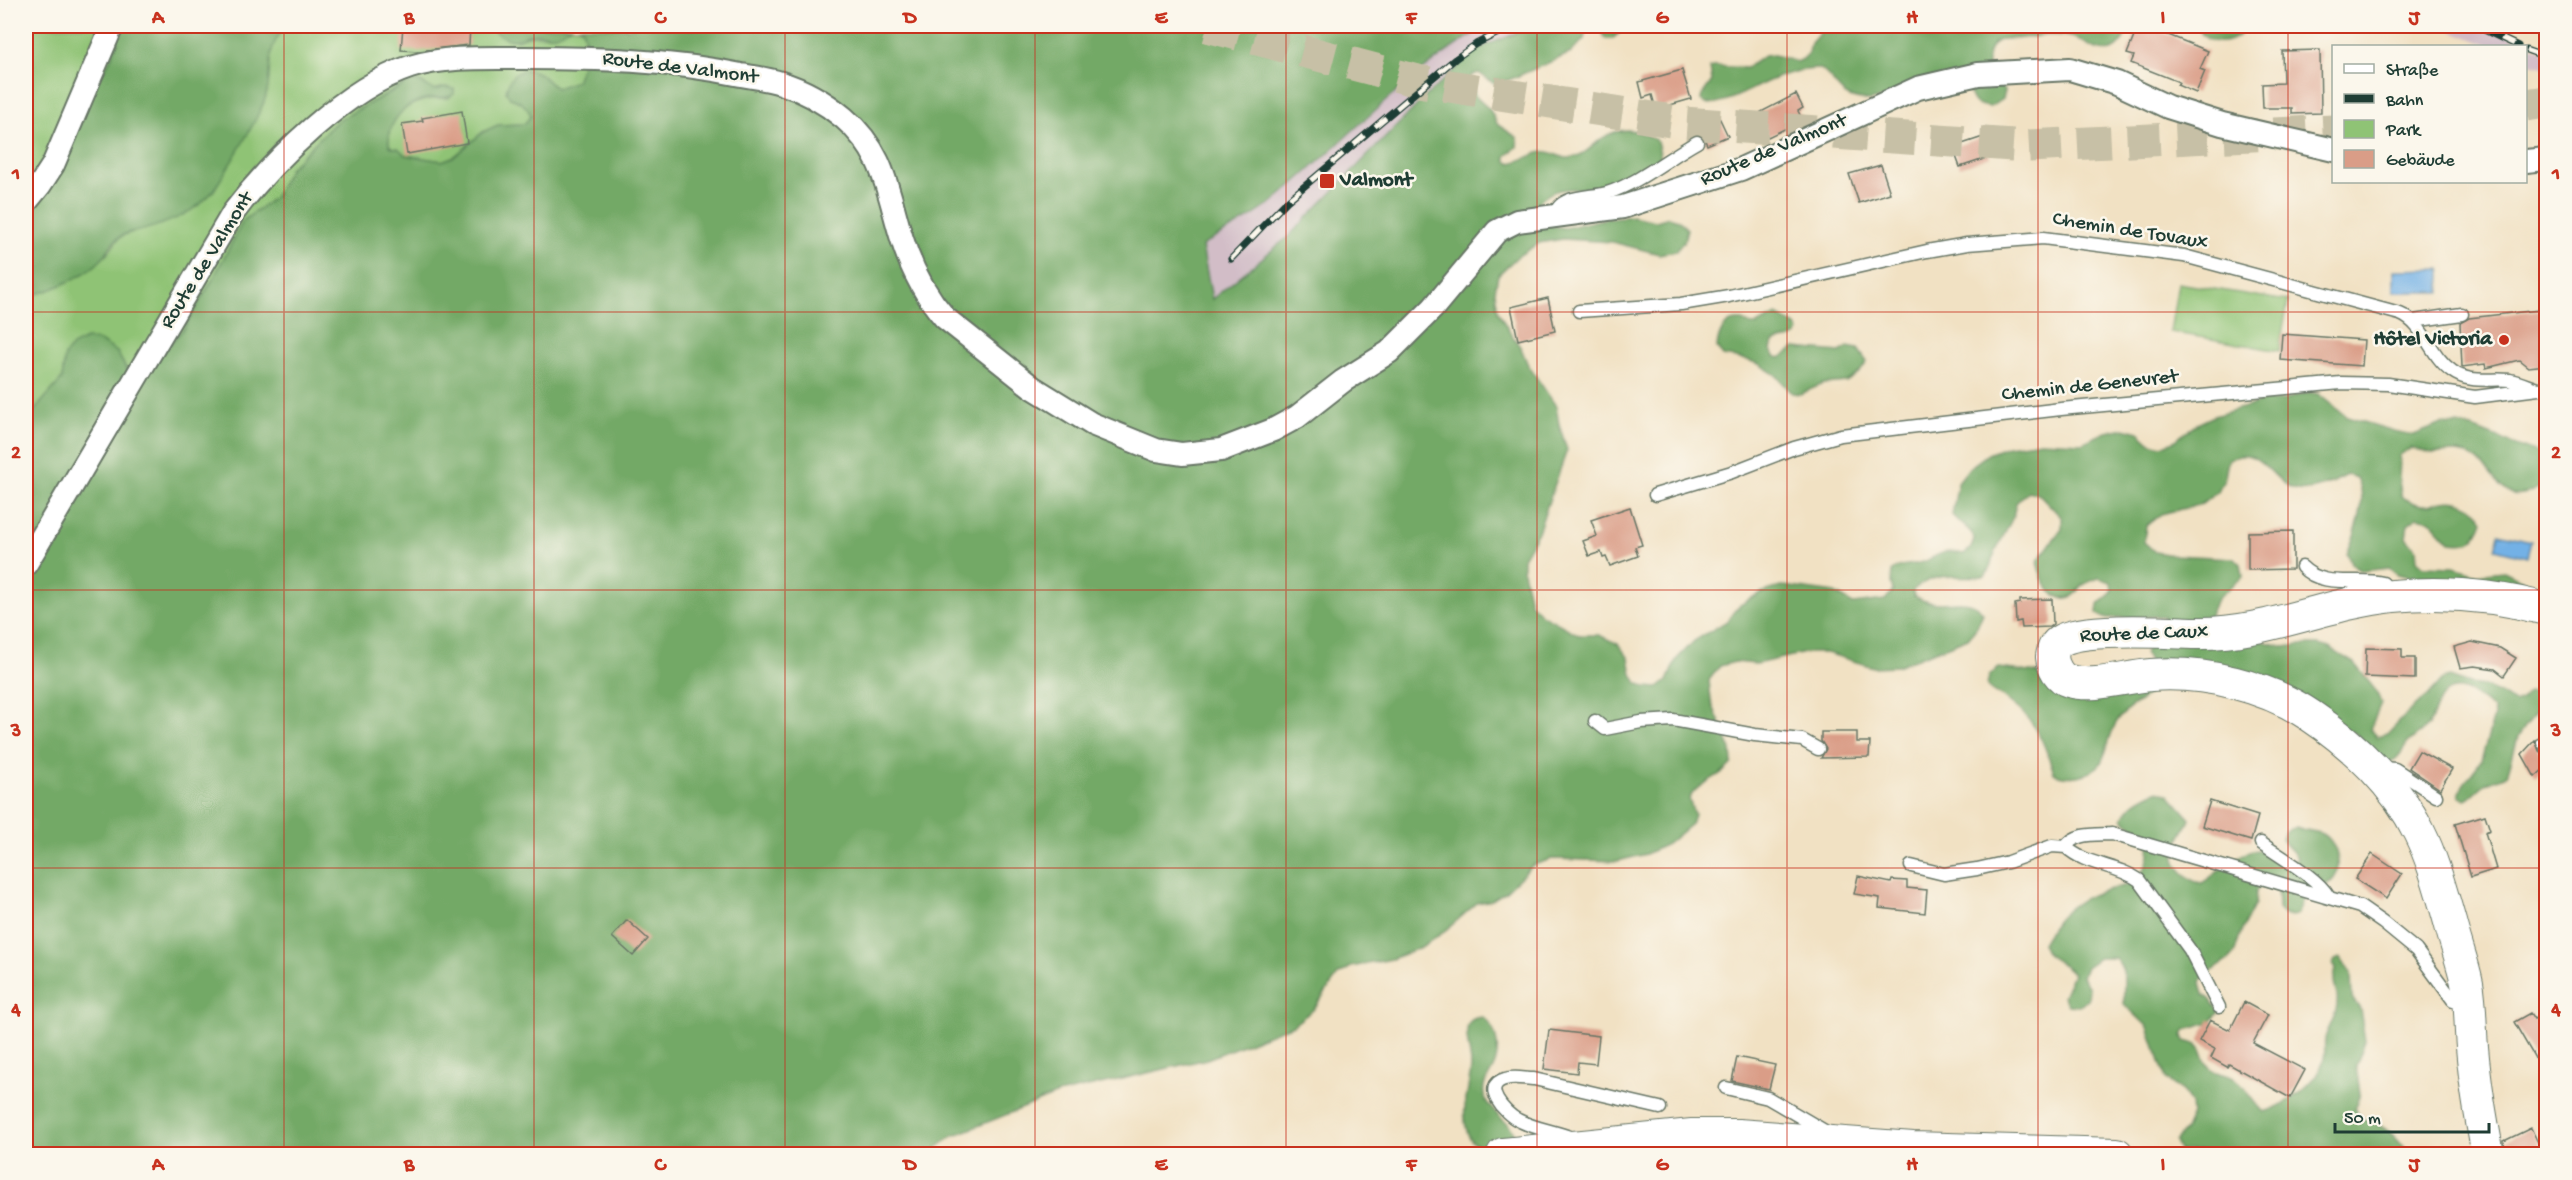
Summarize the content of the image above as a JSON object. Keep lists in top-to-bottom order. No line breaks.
{"streets":{"street":["Route de Valmont","Route de Caux"],"lane":["Chemin de Tovaux","Chemin de Genevret"]},"places":{"transit":["Valmont"],"other":["Hôtel Victoria"]},"legend":["Straße","Bahn","Park","Gebäude"],"scale_bar":"50 m","grid":{"columns":["A","B","C","D","E","F","G","H","I","J"],"rows":["1","2","3","4"]}}
